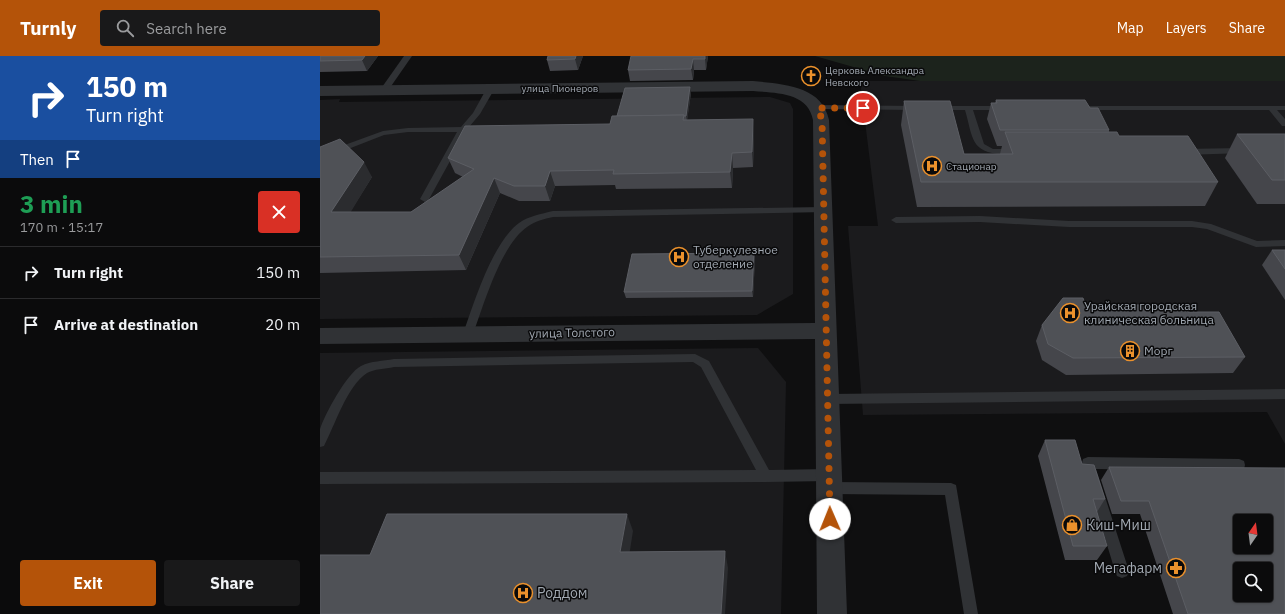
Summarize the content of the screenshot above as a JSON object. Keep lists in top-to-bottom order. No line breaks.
{"streets":{"street":["улица Пионеров","улица Толстого"]},"places":{"church":["Церковь Александра Невского"],"hospital":["Стационар","Туберкулезное отделение","Урайская городская клиническая больница","Роддом"],"building":["Морг"],"shop":["Киш-Миш"],"pharmacy":["Мегафарм"]},"north":"top","page":{"header":"Turnly","search":"Search here","nav":["Map","Layers","Share"],"turn":["150 m","Turn right"],"then":"Then","heading":["3 min","170 m · 15:17"],"list":[{"name":"Turn right","value":"150 m"},{"name":"Arrive at destination","value":"20 m"}],"buttons":["Exit","Share"]}}
